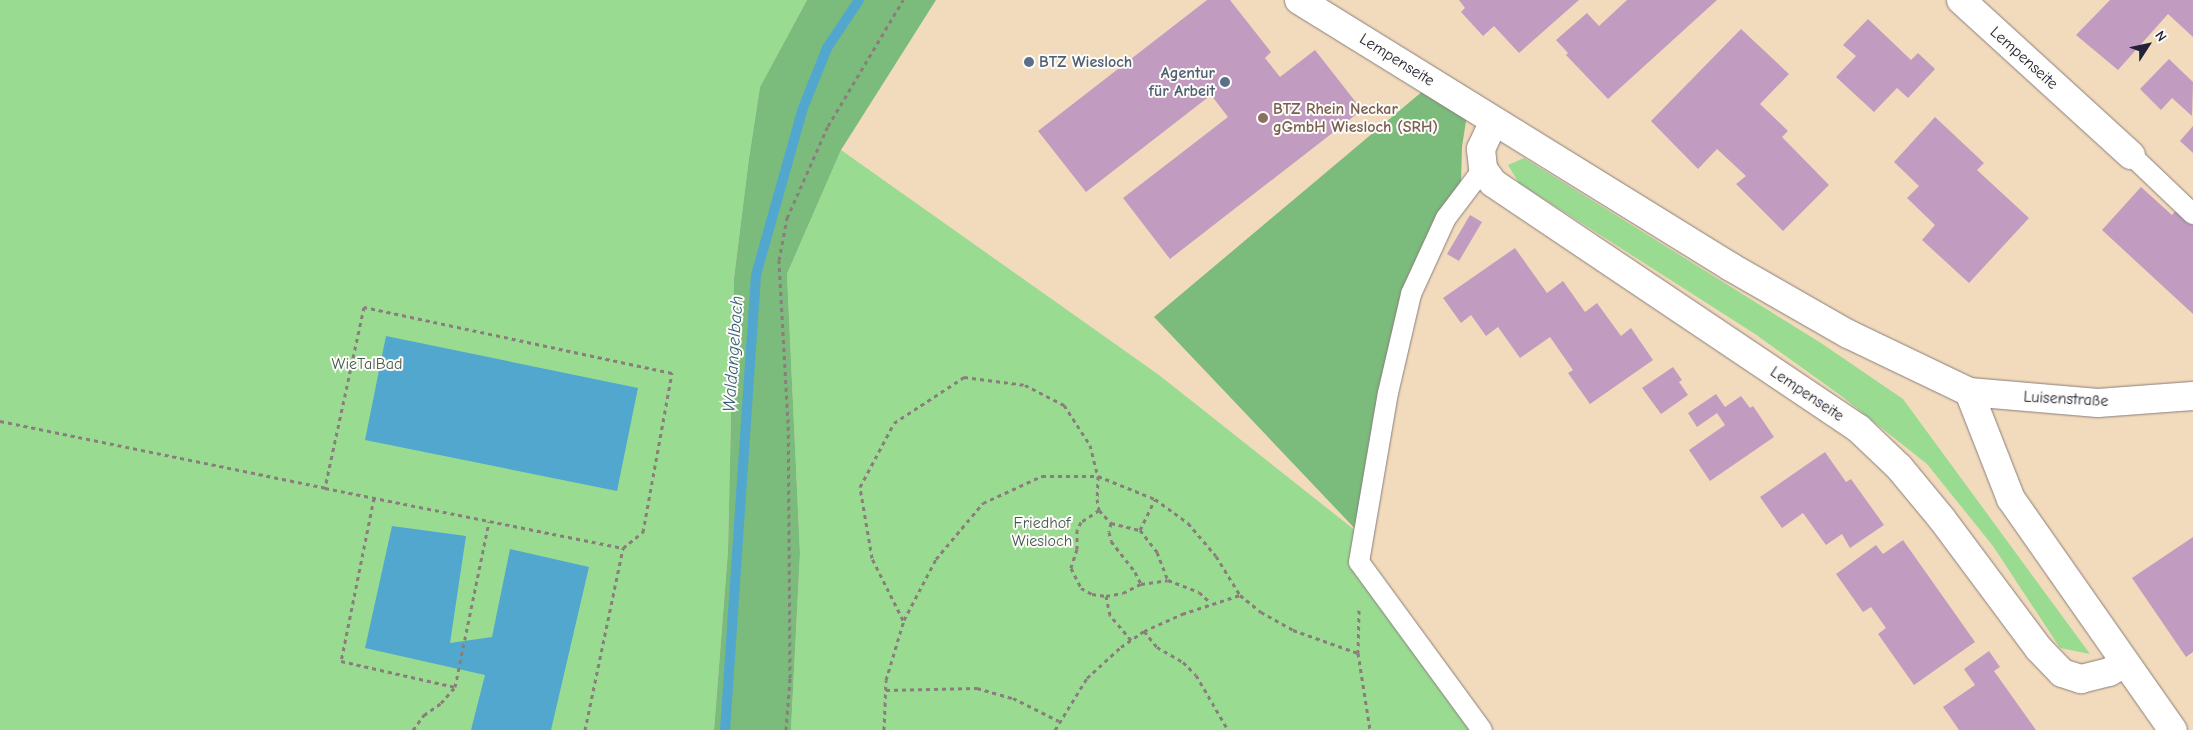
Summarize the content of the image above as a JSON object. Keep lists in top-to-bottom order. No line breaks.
{"streets":{"street":["Lempenseite","Luisenstraße"]},"crossings":[["Lempenseite","Luisenstraße"]],"water":["Waldangelbach"],"parks":["WieTalBad","Friedhof Wiesloch"],"places":["BTZ Wiesloch","Agentur für Arbeit","BTZ Rhein Neckar gGmbH Wiesloch (SRH)"],"north":"top right"}
